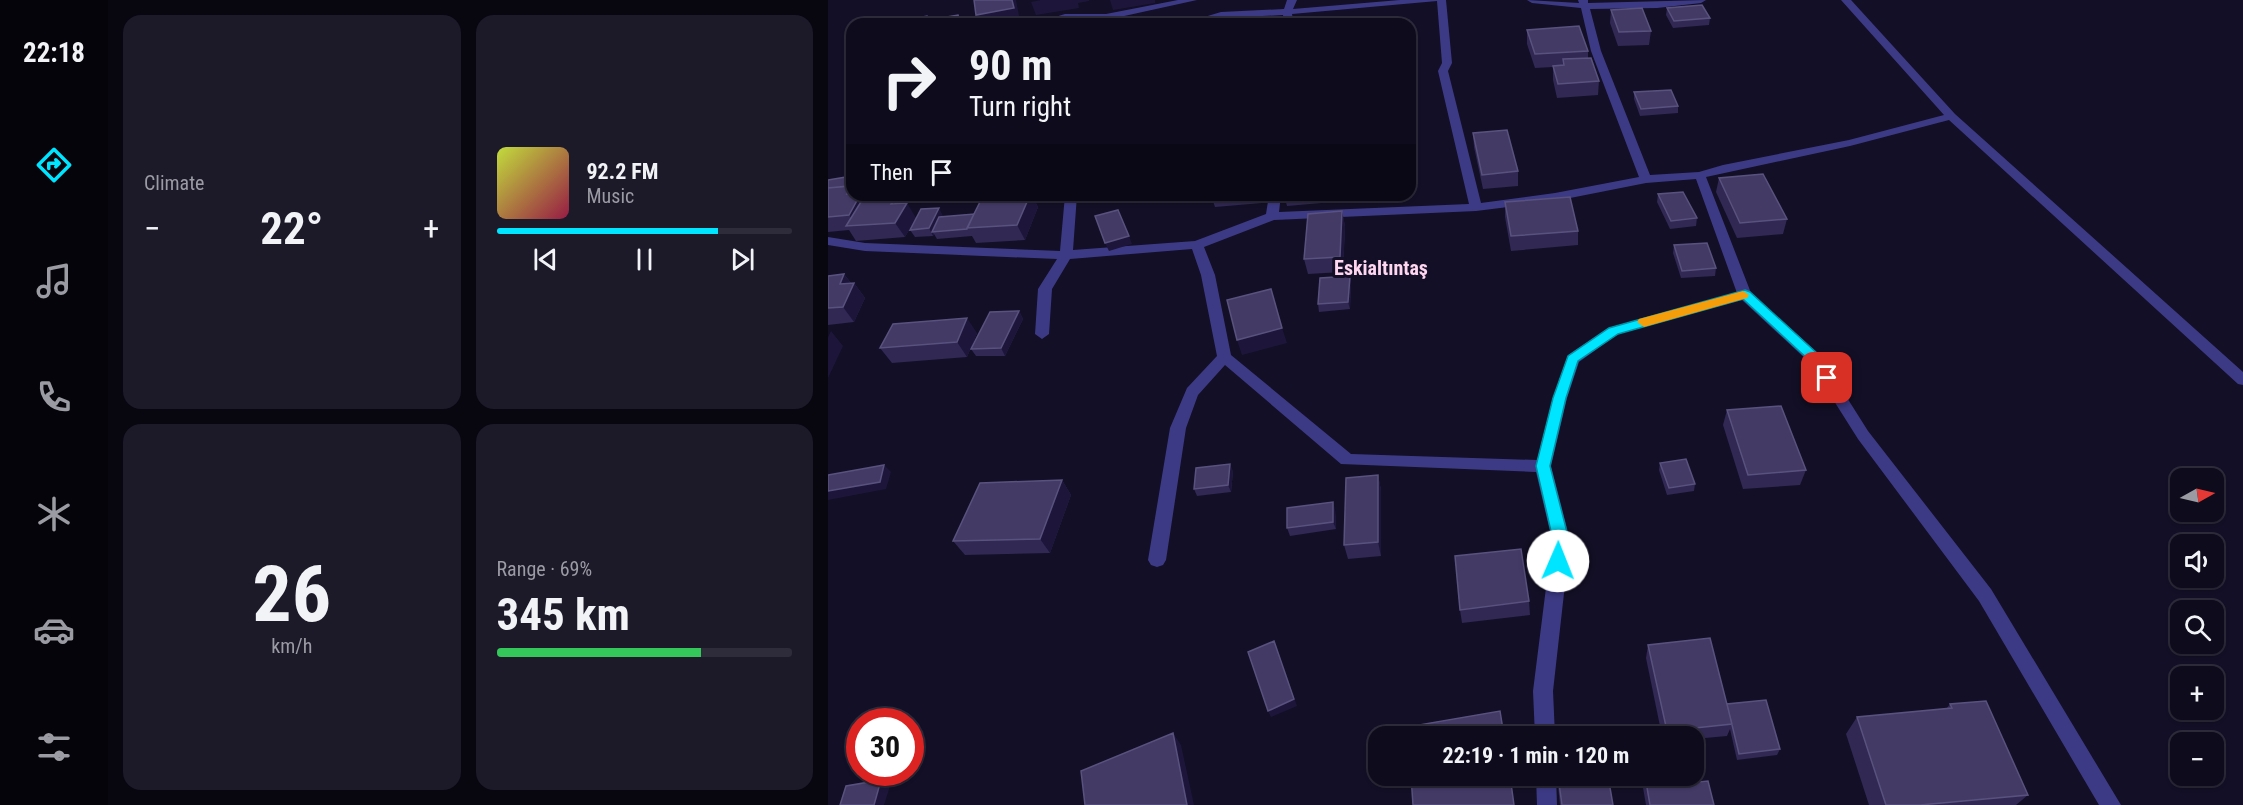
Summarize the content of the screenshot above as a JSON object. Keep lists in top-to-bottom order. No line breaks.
{"districts":["Eskialtıntaş"],"north":"right","page":{"tabs":"22:18","tile":["Climate",["26","km/h"],["Range · 69%","345 km"]],"turn":["90 m","Turn right"],"then":"Then","song":["92.2 FM","Music"],"heat":["−","22°","+"],"map_buttons":["+","−"],"limit":"30","trip":"22:19 · 1 min · 120 m"}}
